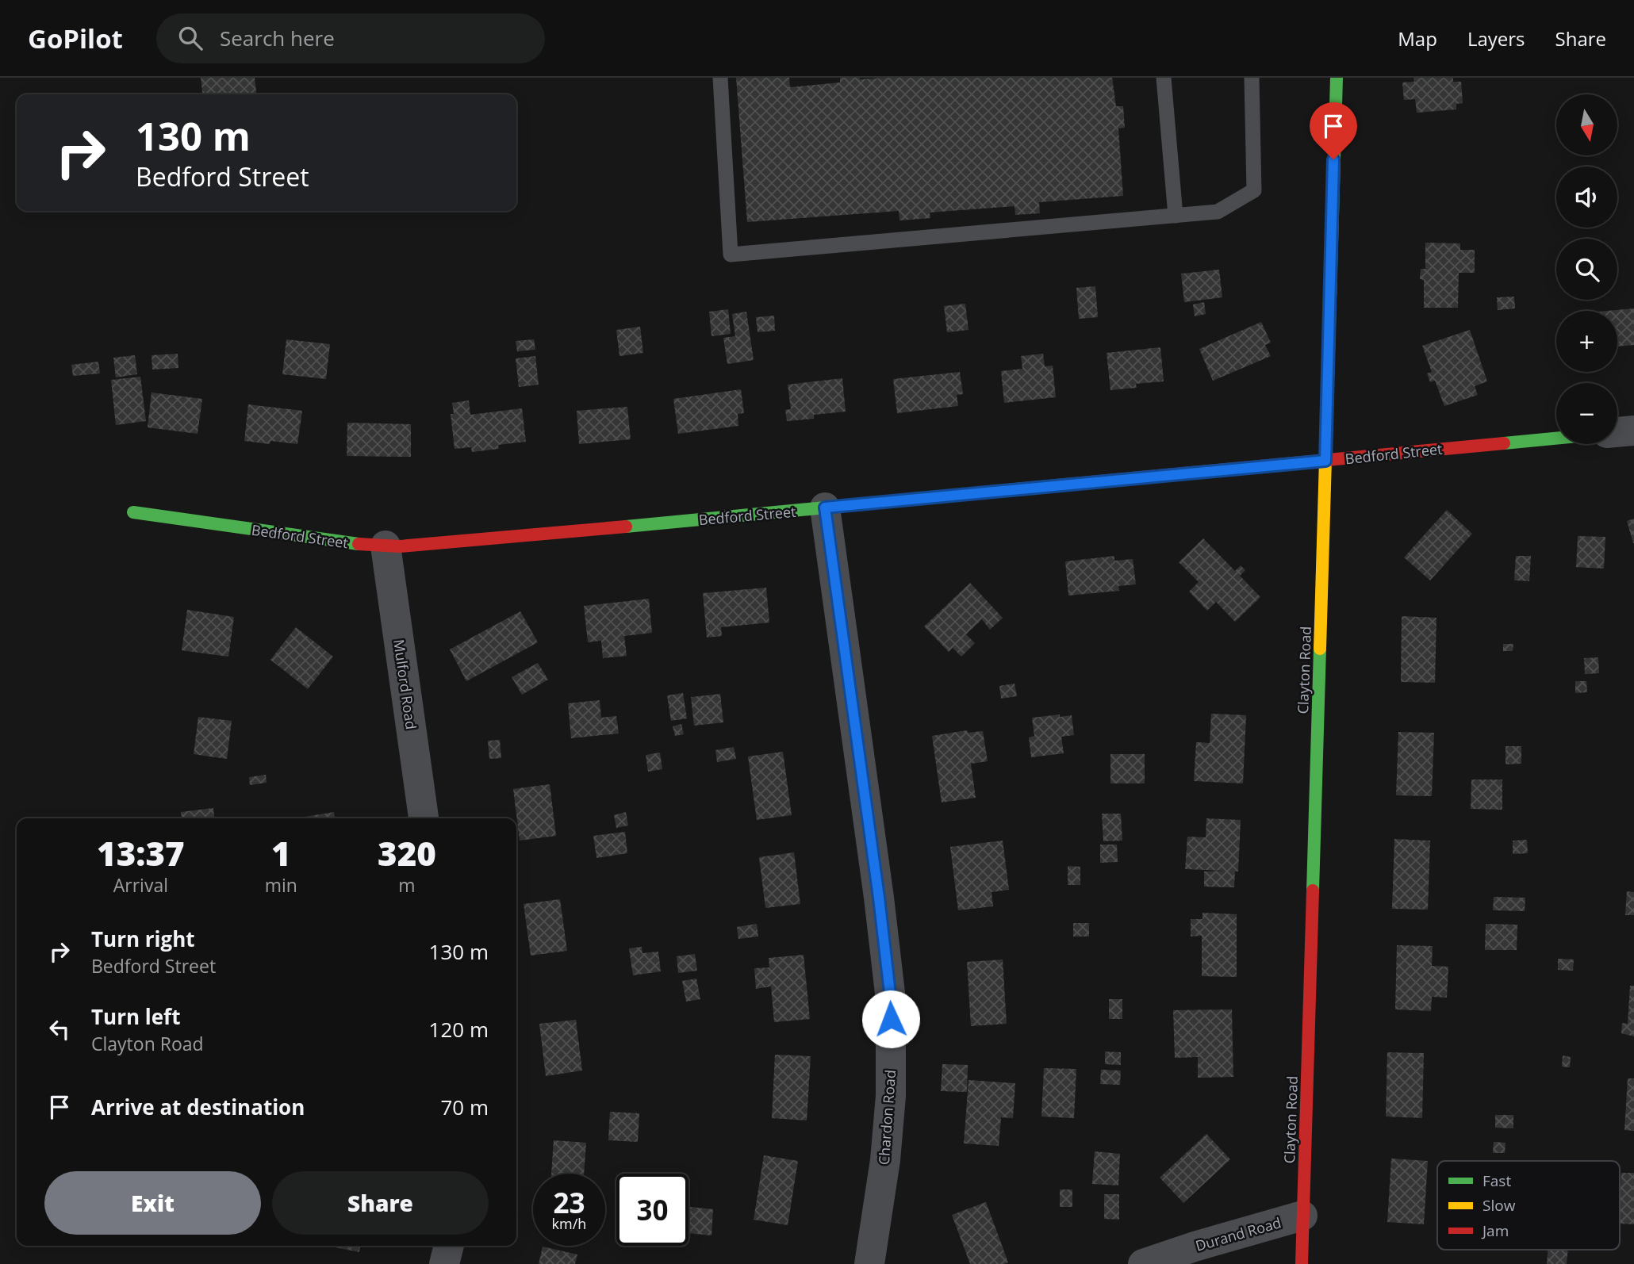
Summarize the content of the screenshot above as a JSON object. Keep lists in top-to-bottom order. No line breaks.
{"streets":{"street":["Bedford Street","Clayton Road","Mulford Road","Chardon Road","Durand Road"]},"crossings":[["Bedford Street","Clayton Road"],["Bedford Street","Mulford Road"],["Bedford Street","Chardon Road"],["Clayton Road","Durand Road"]],"legend":["Fast","Slow","Jam"],"north":"bottom","page":{"header":"GoPilot","search":"Search here","nav":["Map","Layers","Share"],"map_buttons":["+","−"],"turn":["130 m","Bedford Street"],"eta":["13:37","Arrival","1","min","320","m"],"list":[{"name":"Turn right","note":"Bedford Street","value":"130 m"},{"name":"Turn left","note":"Clayton Road","value":"120 m"},{"name":"Arrive at destination","value":"70 m"}],"buttons":["Exit","Share"],"speed":"23 km/h","limit":"30"}}
